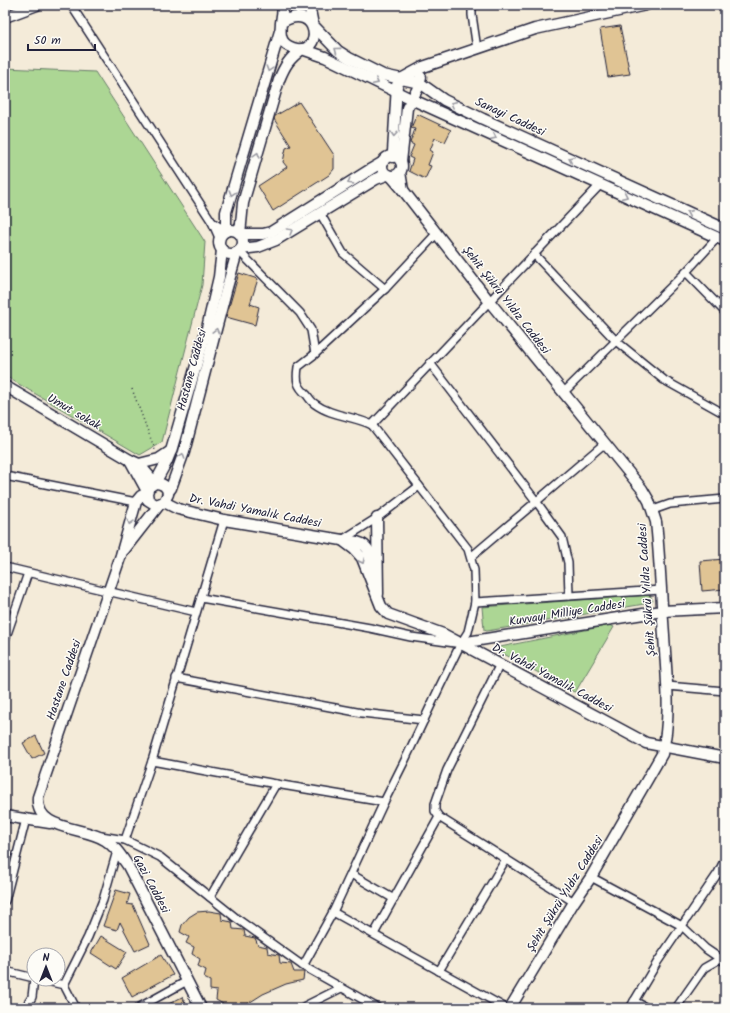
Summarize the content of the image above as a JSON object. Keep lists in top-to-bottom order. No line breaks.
{"streets":{"street":["Sanayi Caddesi","Şehit Şükrü Yıldız Caddesi","Hastane Caddesi","Umut sokak","Dr. Vahdi Yamalık Caddesi","Kuvvayi Milliye Caddesi","Gazi Caddesi"]},"crossings":[["Sanayi Caddesi","Hastane Caddesi"],["Şehit Şükrü Yıldız Caddesi","Dr. Vahdi Yamalık Caddesi"],["Şehit Şükrü Yıldız Caddesi","Kuvvayi Milliye Caddesi"],["Hastane Caddesi","Dr. Vahdi Yamalık Caddesi"],["Hastane Caddesi","Gazi Caddesi"],["Dr. Vahdi Yamalık Caddesi","Kuvvayi Milliye Caddesi"]],"scale_bar":"50 m","north":"top"}
